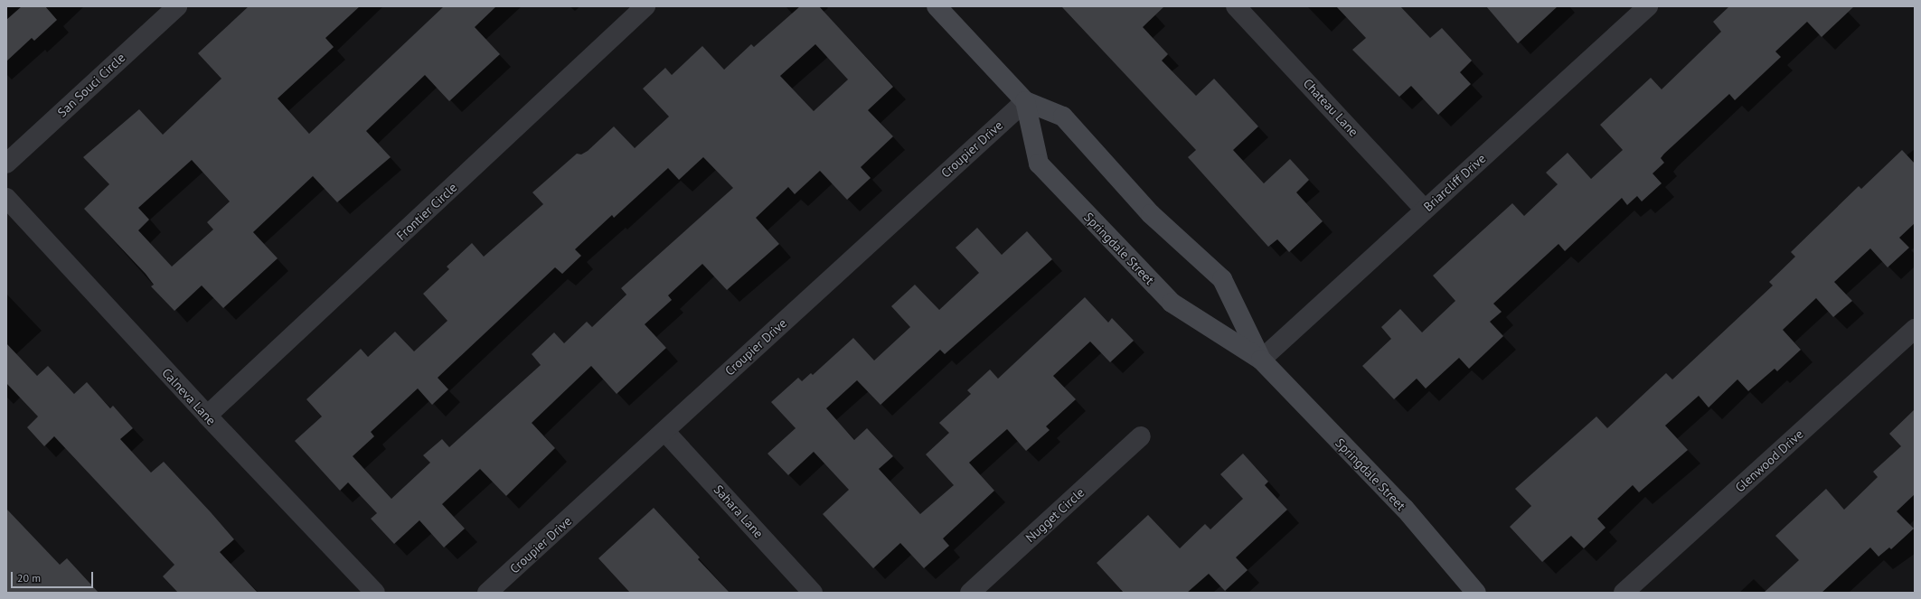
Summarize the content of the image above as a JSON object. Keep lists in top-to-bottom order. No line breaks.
{"streets":{"main road":["Springdale Street"],"street":["San Souci Circle","Chateau Lane","Croupier Drive","Briarcliff Drive","Frontier Circle","Calneva Lane","Glenwood Drive","Sahara Lane","Nugget Circle"]},"crossings":[["Chateau Lane","Briarcliff Drive"],["Croupier Drive","Springdale Street"],["Croupier Drive","Sahara Lane"],["Briarcliff Drive","Springdale Street"],["Frontier Circle","Calneva Lane"]],"scale_bar":"20 m"}
